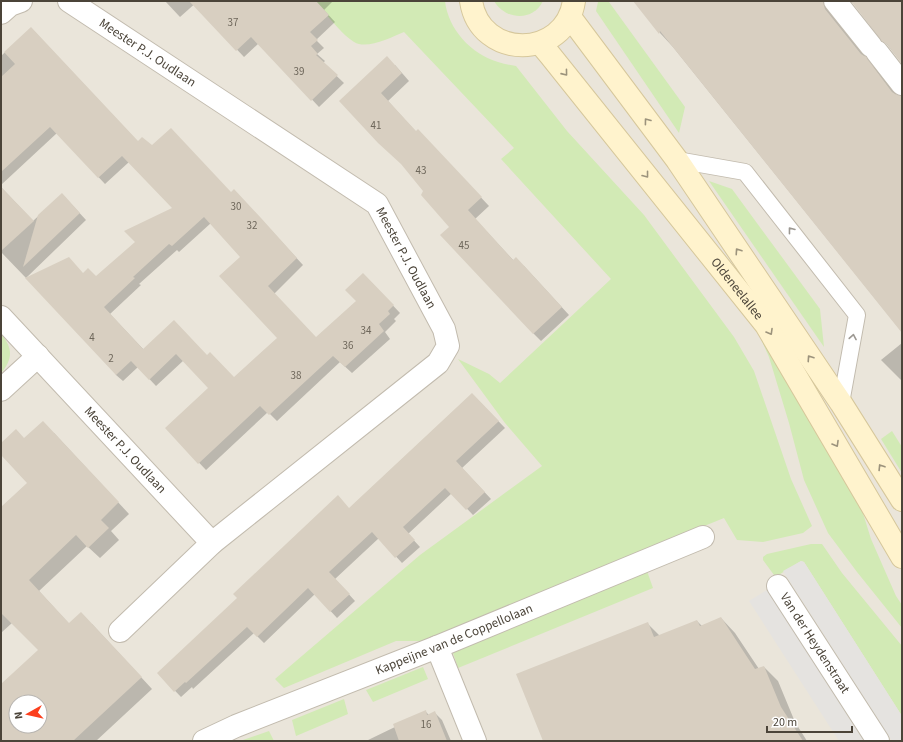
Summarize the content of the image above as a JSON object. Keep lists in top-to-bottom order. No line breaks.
{"streets":{"street":["Meester P.J. Oudlaan","Oldeneelallee","Kappeijne van de Coppellolaan","Van der Heydenstraat"]},"house_numbers":["37","39","41","43","30","32","45","34","4","36","2","38","16"],"scale_bar":"20 m","north":"left"}
